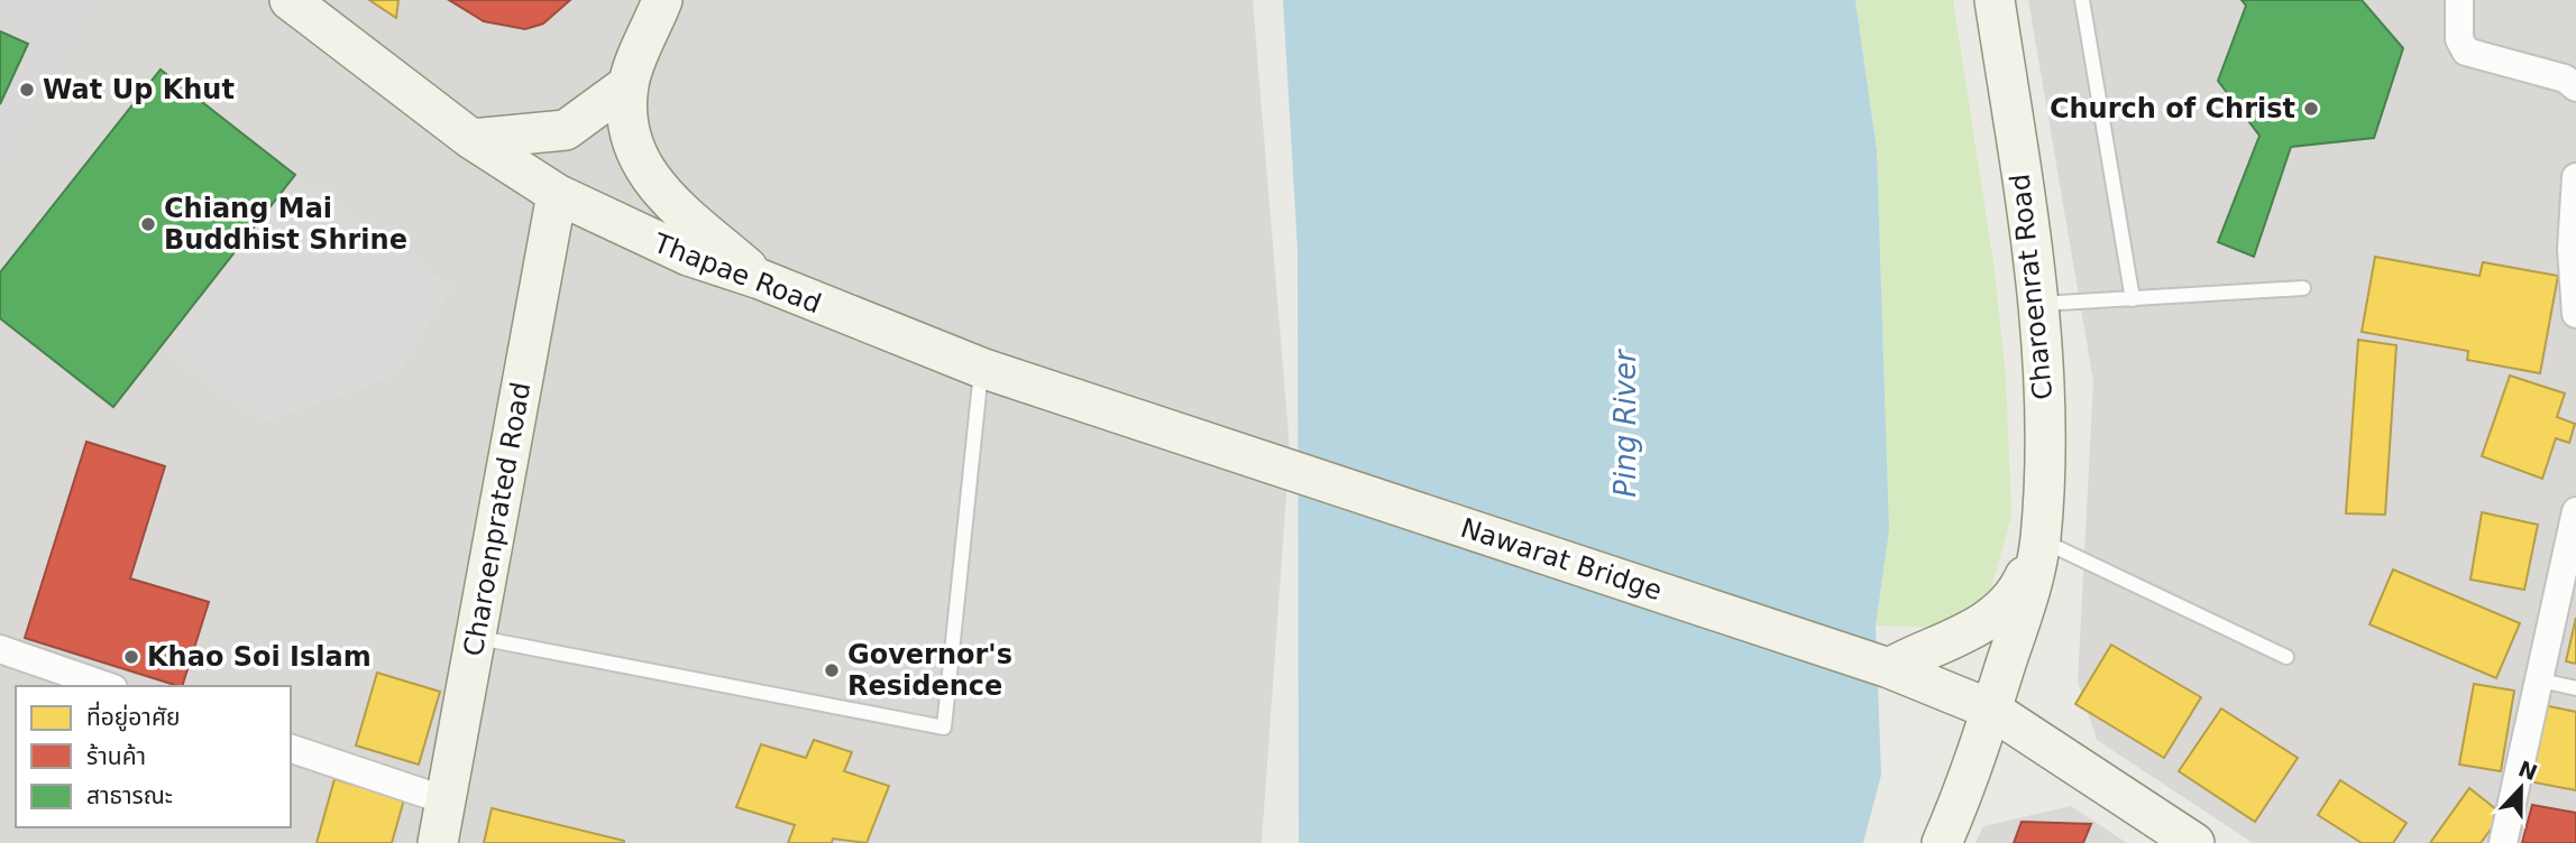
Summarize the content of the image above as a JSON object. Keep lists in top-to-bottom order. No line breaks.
{"streets":{"main road":["Thapae Road","Charoenrat Road","Charoenprated Road","Nawarat Bridge"]},"crossings":[["Thapae Road","Charoenprated Road"],["Thapae Road","Nawarat Bridge"],["Charoenrat Road","Nawarat Bridge"]],"water":["Ping River"],"places":["Wat Up Khut","Church of Christ","Chiang Mai Buddhist Shrine","Khao Soi Islam","Governor's Residence"],"legend":["ที่อยู่อาศัย","ร้านค้า","สาธารณะ"],"north":"top"}
